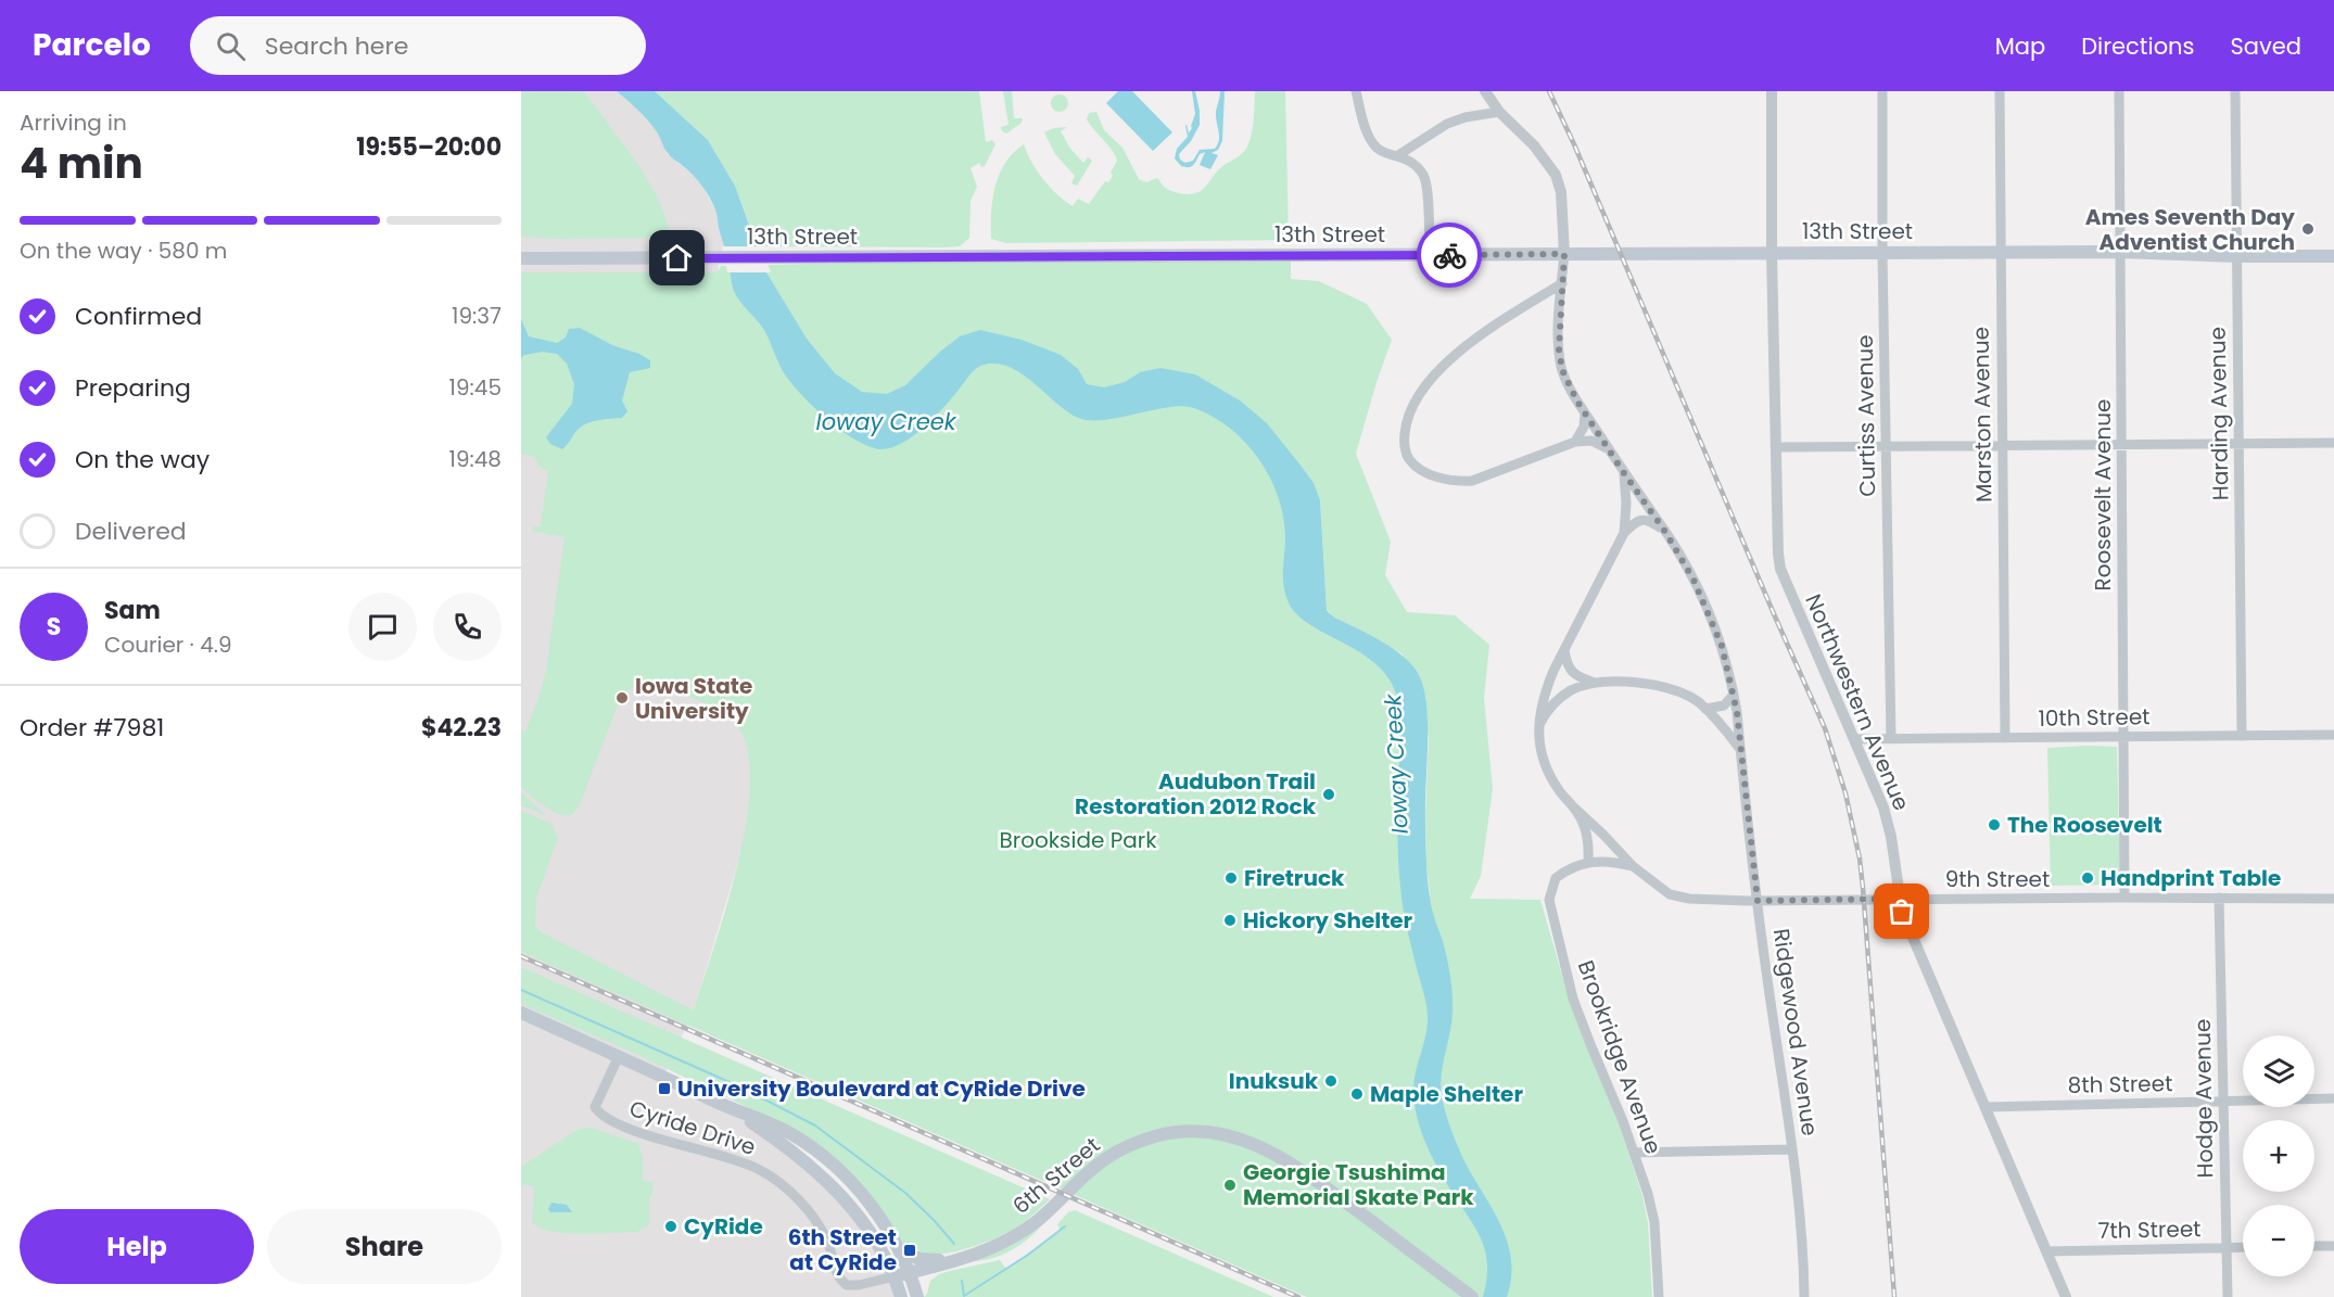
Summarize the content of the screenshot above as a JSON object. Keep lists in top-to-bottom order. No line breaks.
{"streets":{"main road":["13th Street","6th Street"],"street":["Harding Avenue","Marston Avenue","Curtiss Avenue","Roosevelt Avenue","Northwestern Avenue","10th Street","9th Street","Ridgewood Avenue","Brookridge Avenue","8th Street","Hodge Avenue","Cyride Drive","7th Street"]},"crossings":[["13th Street","Harding Avenue"],["13th Street","Marston Avenue"],["13th Street","Curtiss Avenue"],["13th Street","Roosevelt Avenue"],["13th Street","Northwestern Avenue"],["13th Street","Ridgewood Avenue"],["Harding Avenue","10th Street"],["Marston Avenue","10th Street"],["Curtiss Avenue","10th Street"],["Roosevelt Avenue","10th Street"],["Roosevelt Avenue","9th Street"],["Northwestern Avenue","10th Street"],["Northwestern Avenue","9th Street"],["Northwestern Avenue","8th Street"],["Northwestern Avenue","7th Street"],["9th Street","Ridgewood Avenue"],["9th Street","Hodge Avenue"],["8th Street","Hodge Avenue"],["Hodge Avenue","7th Street"],["Cyride Drive","6th Street"]],"water":["Ioway Creek"],"parks":["Brookside Park"],"places":{"other":["Ames Seventh Day Adventist Church","Iowa State University","Audubon Trail Restoration 2012 Rock","The Roosevelt","Firetruck","Handprint Table","Hickory Shelter","Inuksuk","Maple Shelter","Georgie Tsushima Memorial Skate Park","CyRide"],"transit":["University Boulevard at CyRide Drive","6th Street at CyRide"]},"page":{"header":"Parcelo","search":"Search here","nav":["Map","Directions","Saved"],"heading":["4 min","Arriving in","19:55–20:00"],"panel":["Sam","Courier · 4.9","Order #7981","$42.23"],"bar":"On the way · 580 m","list":[["Confirmed","19:37"],["Preparing","19:45"],["On the way","19:48"],"Delivered"],"round":"S","map_buttons":["+","−"],"buttons":["Help","Share"]}}
